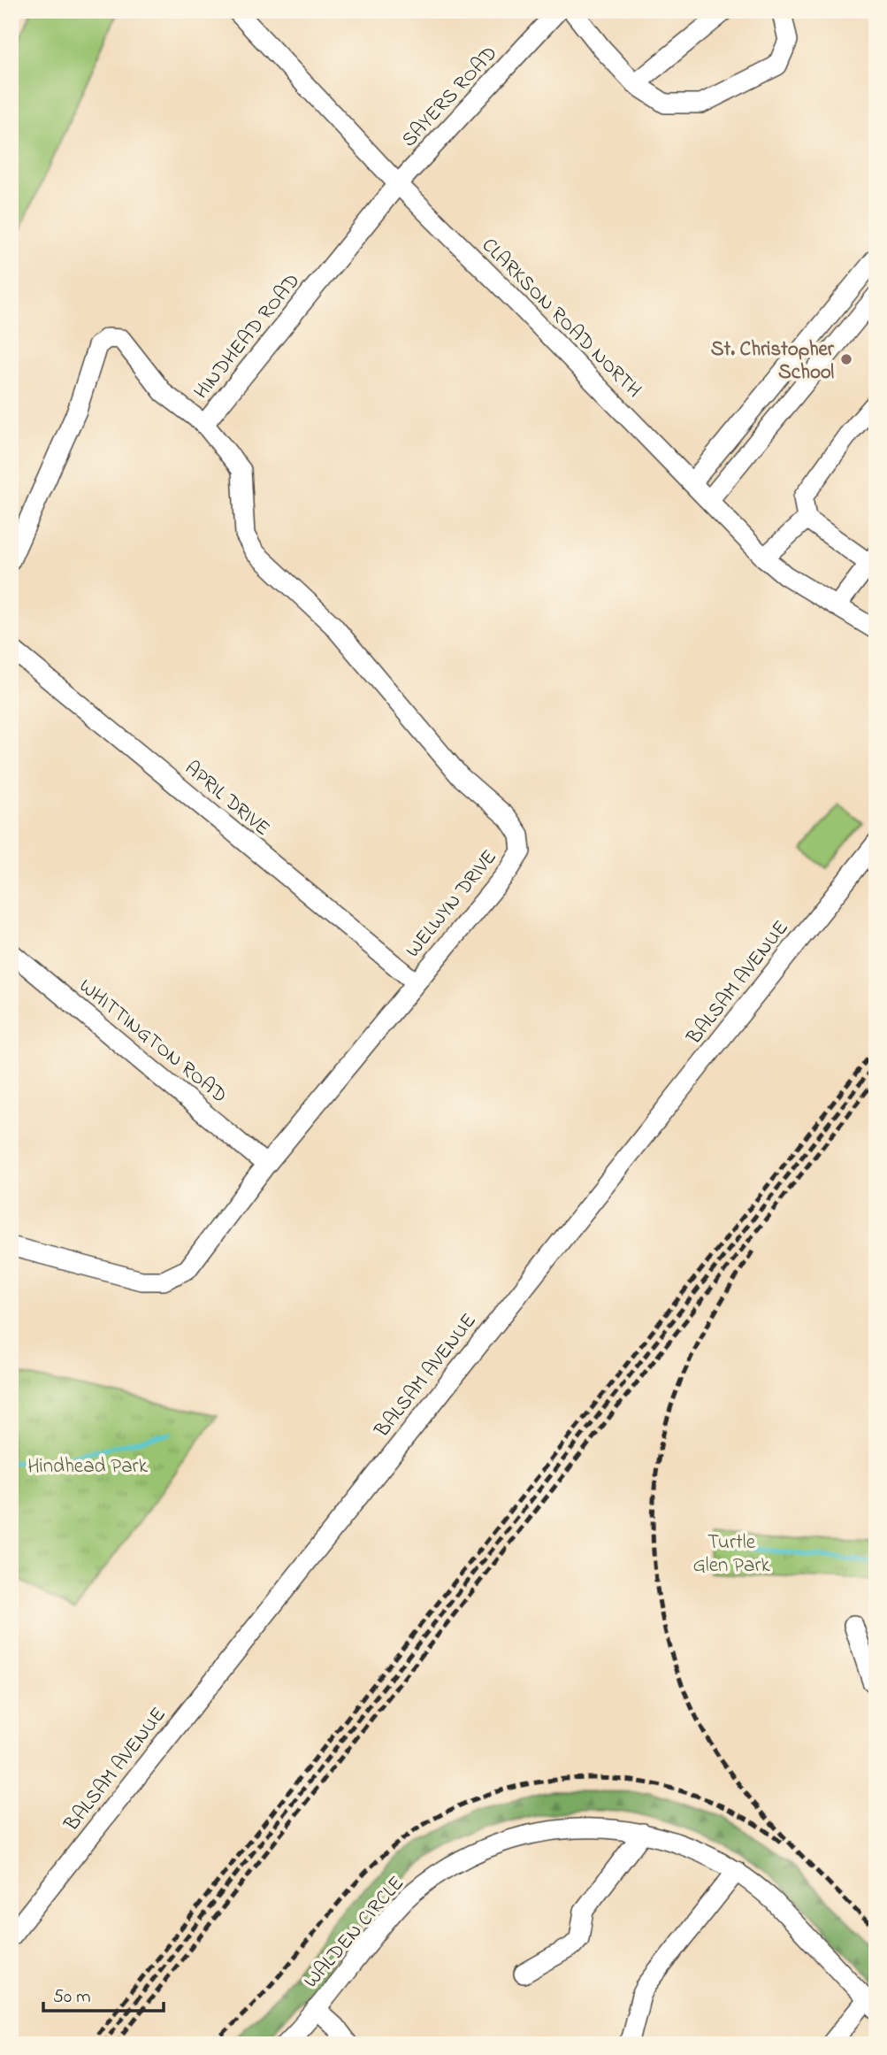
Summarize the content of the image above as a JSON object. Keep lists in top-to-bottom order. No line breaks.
{"streets":{"street":["SAYERS ROAD","CLARKSON ROAD NORTH","HINDHEAD ROAD","APRIL DRIVE","WELWYN DRIVE","BALSAM AVENUE","WHITTINGTON ROAD","WALDEN CIRCLE"]},"crossings":[["SAYERS ROAD","CLARKSON ROAD NORTH"],["SAYERS ROAD","HINDHEAD ROAD"],["CLARKSON ROAD NORTH","HINDHEAD ROAD"],["HINDHEAD ROAD","WELWYN DRIVE"],["APRIL DRIVE","WELWYN DRIVE"],["WELWYN DRIVE","WHITTINGTON ROAD"]],"parks":["Hindhead Park","Turtle Glen Park"],"places":["St. Christopher School"],"scale_bar":"50 m"}
